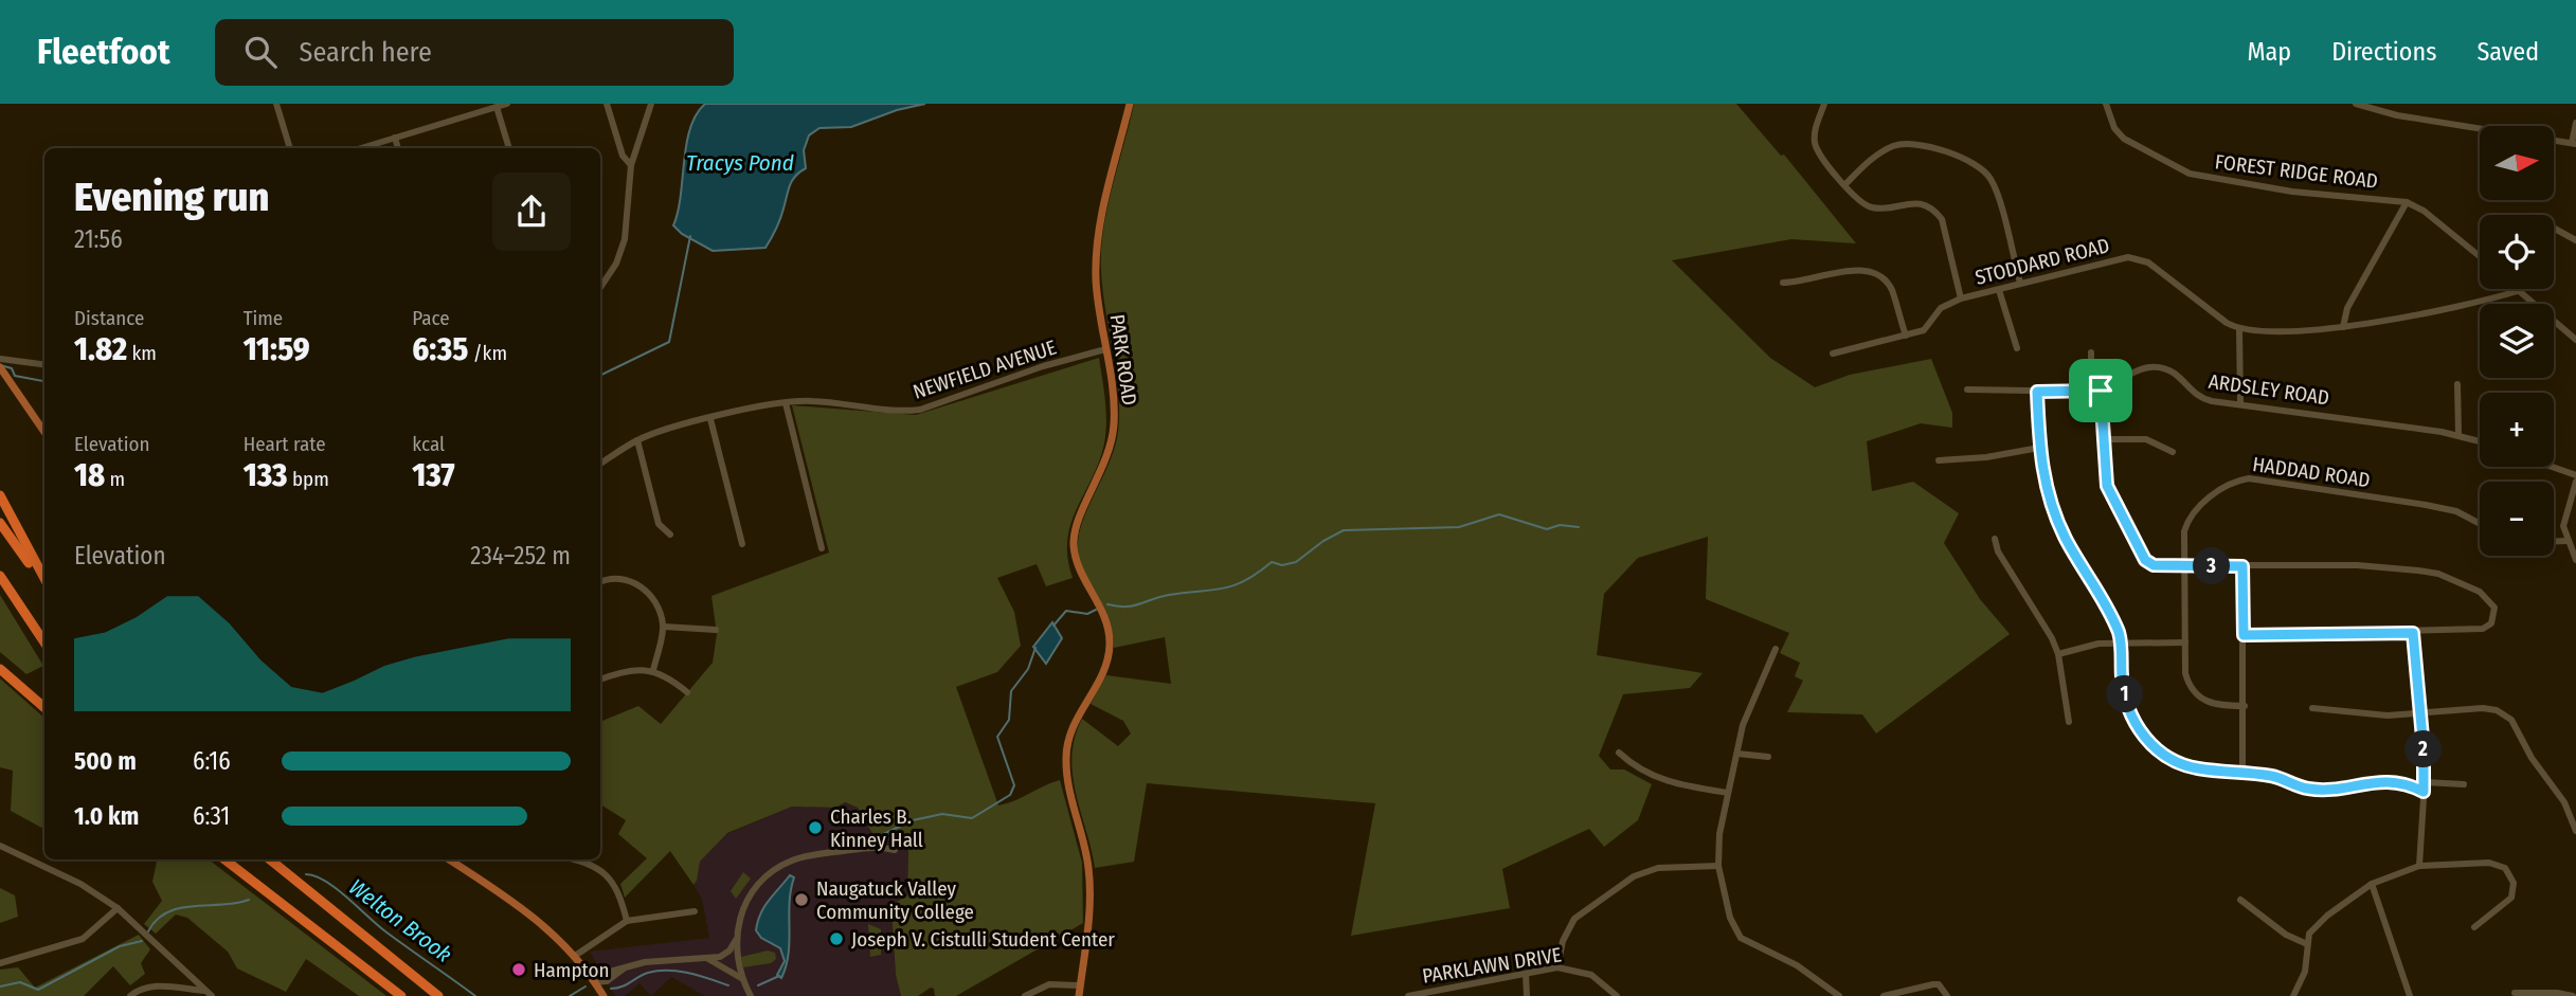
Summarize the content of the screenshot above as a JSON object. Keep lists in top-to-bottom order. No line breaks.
{"streets":{"main road":["PARK ROAD"],"street":["FOREST RIDGE ROAD","STODDARD ROAD","NEWFIELD AVENUE","ARDSLEY ROAD","HADDAD ROAD","PARKLAWN DRIVE"]},"crossings":[["PARK ROAD","NEWFIELD AVENUE"]],"water":["Tracys Pond","Welton Brook"],"places":["Charles B. Kinney Hall","Naugatuck Valley Community College","Joseph V. Cistulli Student Center","Hampton"],"north":"right","page":{"header":"Fleetfoot","search":"Search here","nav":["Map","Directions","Saved"],"map_buttons":["+","−"],"heading":["Evening run","21:56"],"stats":[["Distance","1.82 km"],["Time","11:59"],["Pace","6:35 /km"],["Elevation","18 m"],["Heart rate","133 bpm"],["kcal","137"]],"chart":["Elevation","234–252 m"],"pins":["3","1","2"],"list":[{"name":"500 m","note":"6:16"},{"name":"1.0 km","note":"6:31"}]}}
